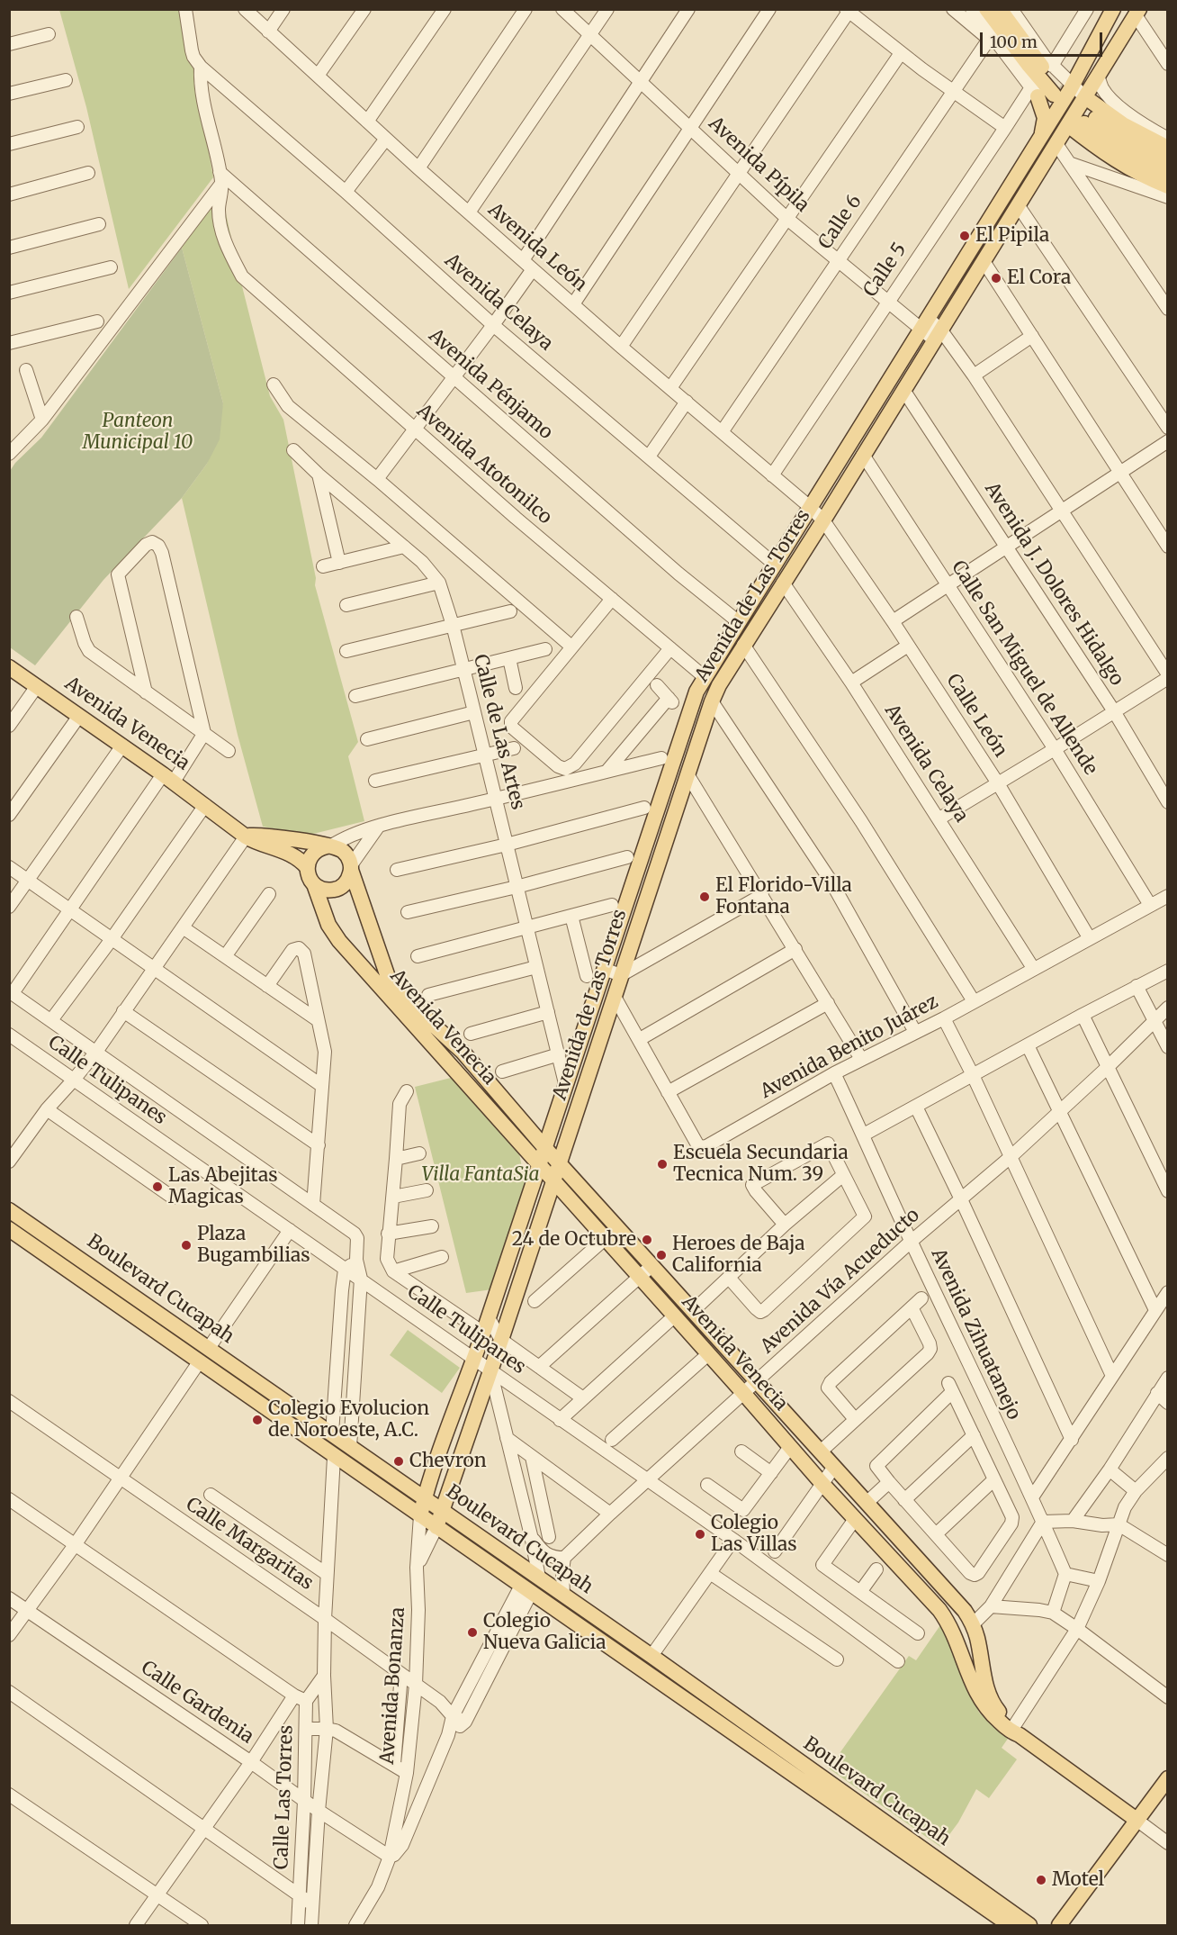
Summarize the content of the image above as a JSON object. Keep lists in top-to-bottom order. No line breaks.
{"streets":{"main road":["Avenida de Las Torres","Avenida Venecia","Boulevard Cucapah"],"street":["Avenida Pípila","Calle 6","Avenida León","Calle 5","Avenida Celaya","Avenida Pénjamo","Avenida Atotonilco","Avenida J. Dolores Hidalgo","Calle San Miguel de Allende","Calle León","Calle de Las Artes","Avenida Benito Juárez","Calle Tulipanes","Avenida Vía Acueducto","Avenida Zihuatanejo","Calle Margaritas","Avenida Bonanza","Calle Gardenia","Calle Las Torres"]},"crossings":[["Avenida Pípila","Calle 6"],["Avenida Pípila","Calle 5"],["Avenida Pípila","Avenida de Las Torres"],["Calle 6","Avenida León"],["Avenida León","Calle 5"],["Avenida León","Avenida de Las Torres"],["Avenida León","Calle León"],["Avenida Celaya","Avenida de Las Torres"],["Avenida Celaya","Avenida Benito Juárez"],["Avenida Pénjamo","Avenida Atotonilco"],["Avenida Pénjamo","Avenida de Las Torres"],["Avenida Atotonilco","Avenida de Las Torres"],["Avenida J. Dolores Hidalgo","Avenida de Las Torres"],["Avenida de Las Torres","Calle San Miguel de Allende"],["Avenida de Las Torres","Calle León"],["Avenida de Las Torres","Avenida Venecia"],["Avenida de Las Torres","Calle de Las Artes"],["Avenida de Las Torres","Avenida Benito Juárez"],["Avenida de Las Torres","Calle Tulipanes"],["Avenida de Las Torres","Boulevard Cucapah"],["Avenida de Las Torres","Avenida Bonanza"],["Calle San Miguel de Allende","Avenida Benito Juárez"],["Calle León","Avenida Benito Juárez"],["Avenida Venecia","Avenida Vía Acueducto"],["Avenida Benito Juárez","Avenida Zihuatanejo"],["Calle Tulipanes","Avenida Vía Acueducto"],["Avenida Vía Acueducto","Avenida Zihuatanejo"],["Boulevard Cucapah","Avenida Bonanza"],["Boulevard Cucapah","Calle Las Torres"],["Calle Margaritas","Avenida Bonanza"],["Calle Margaritas","Calle Las Torres"],["Avenida Bonanza","Calle Gardenia"],["Calle Gardenia","Calle Las Torres"]],"parks":["Panteon Municipal 10","Villa FantaSia"],"places":["El Pipila","El Cora","El Florido-Villa Fontana","Escuela Secundaria Tecnica Num. 39","Las Abejitas Magicas","24 de Octubre","Plaza Bugambilias","Heroes de Baja California","Colegio Evolucion de Noroeste, A.C.","Chevron","Colegio Las Villas","Colegio Nueva Galicia","Motel"],"scale_bar":"100 m"}
